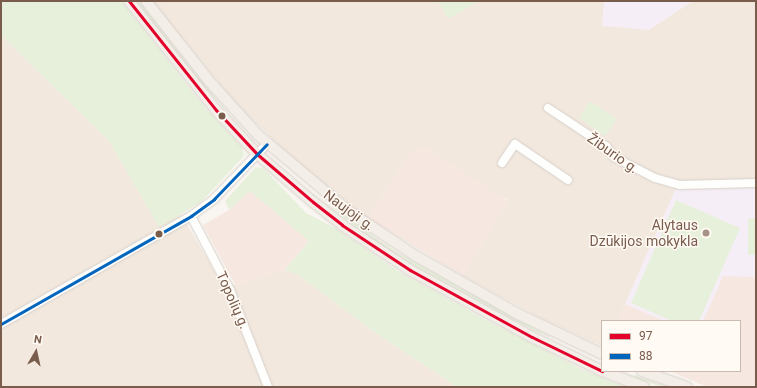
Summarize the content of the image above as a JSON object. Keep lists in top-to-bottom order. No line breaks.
{"streets":{"main road":["Naujoji g."],"street":["Žiburio g.","Topolių g."]},"places":["Alytaus Dzūkijos mokykla"],"lines":["transit line 97","transit line 88"],"legend":["97","88"],"north":"top"}
